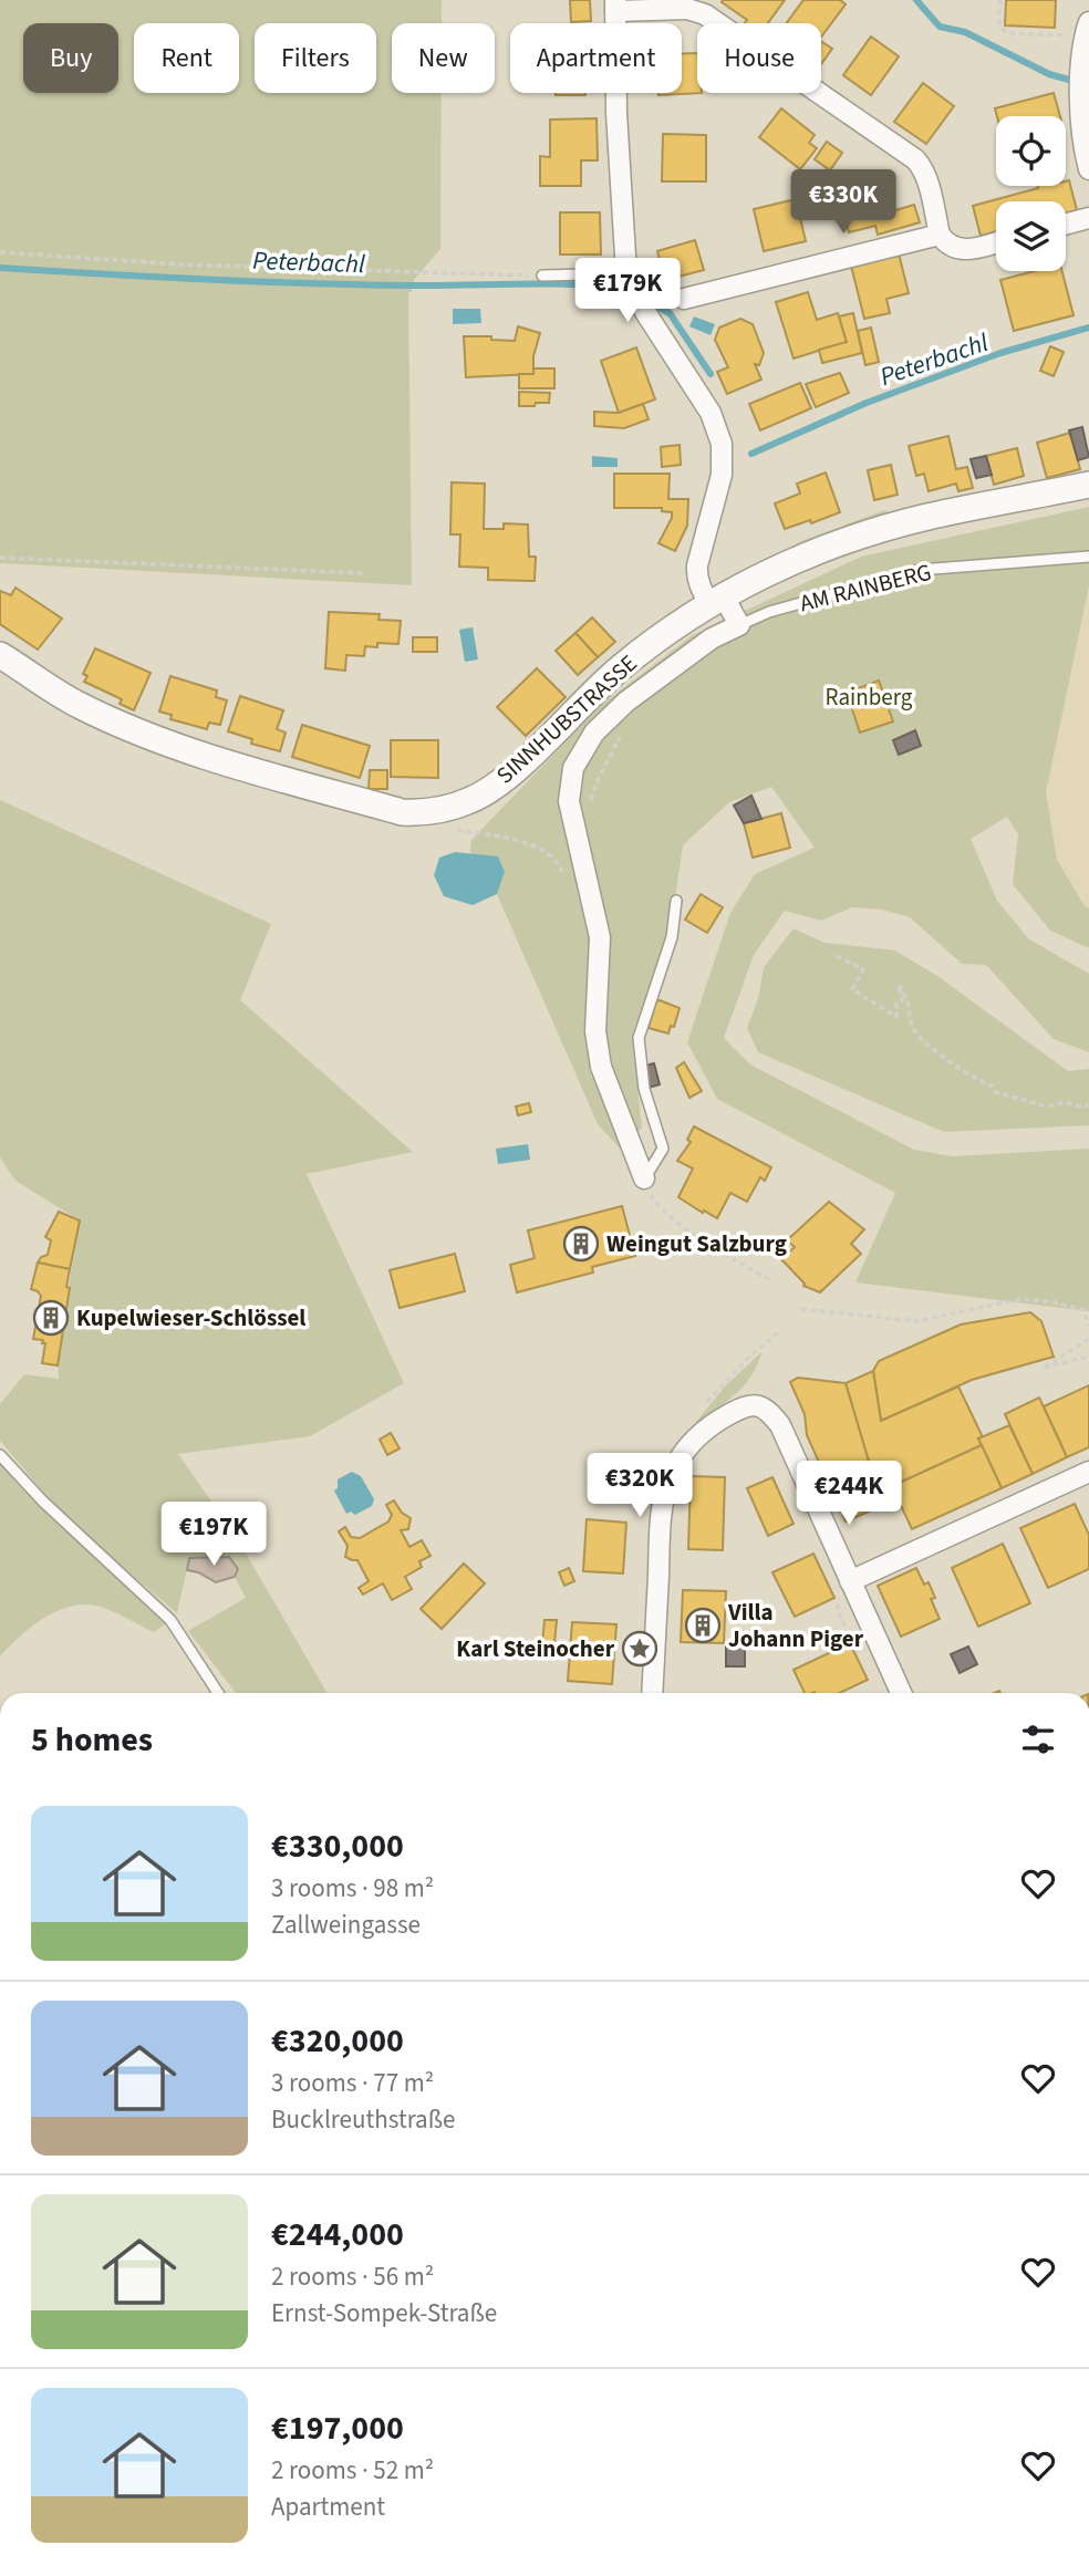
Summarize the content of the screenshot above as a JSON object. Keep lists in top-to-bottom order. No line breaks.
{"streets":{"street":["AM RAINBERG","SINNHUBSTRASSE"]},"water":["Peterbachl"],"parks":["Rainberg"],"places":{"building":["Weingut Salzburg","Kupelwieser-Schlössel","Villa Johann Piger"],"place":["Karl Steinocher"]},"page":{"chip":["Buy","Rent","Filters","New","Apartment","House"],"price":["€330K","€179K","€320K","€244K","€197K"],"heading":"5 homes","list":[{"name":"€330,000","note":"3 rooms · 98 m² · Zallweingasse"},{"name":"€320,000","note":"3 rooms · 77 m² · Bucklreuthstraße"},{"name":"€244,000","note":"2 rooms · 56 m² · Ernst-Sompek-Straße"},{"name":"€197,000","note":"2 rooms · 52 m² · Apartment"}]}}
